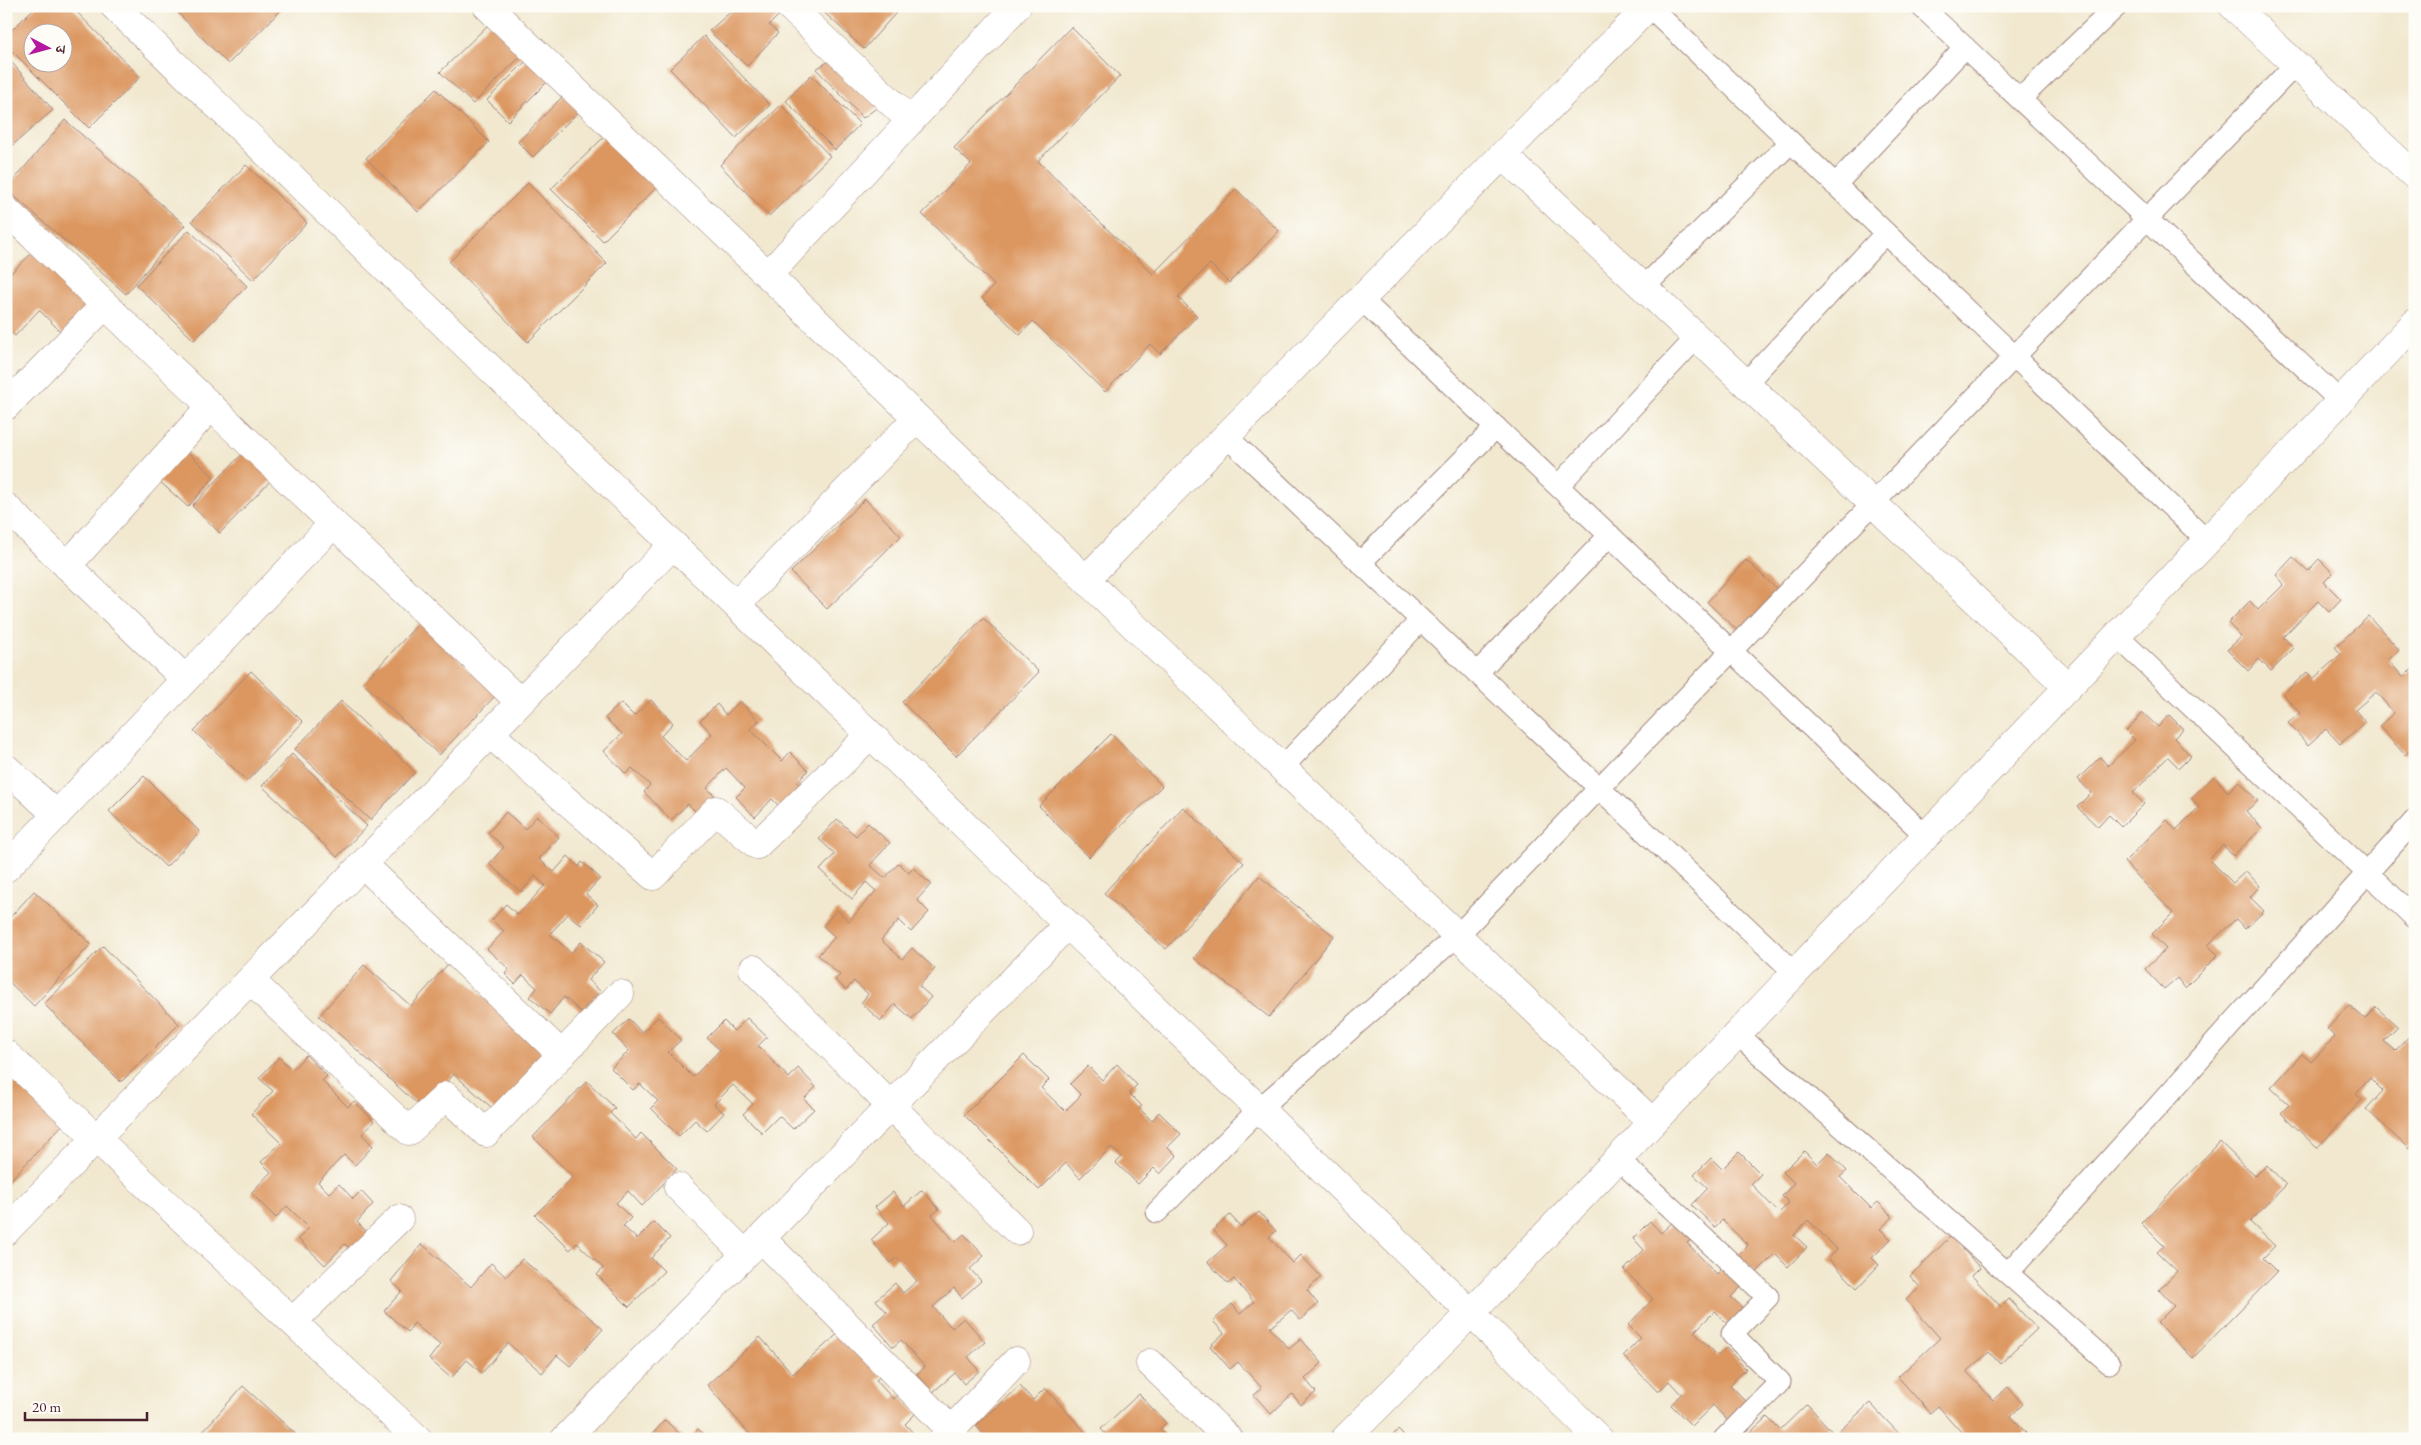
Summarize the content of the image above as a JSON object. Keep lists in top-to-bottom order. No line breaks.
{"scale_bar":"20 m","north":"right"}
